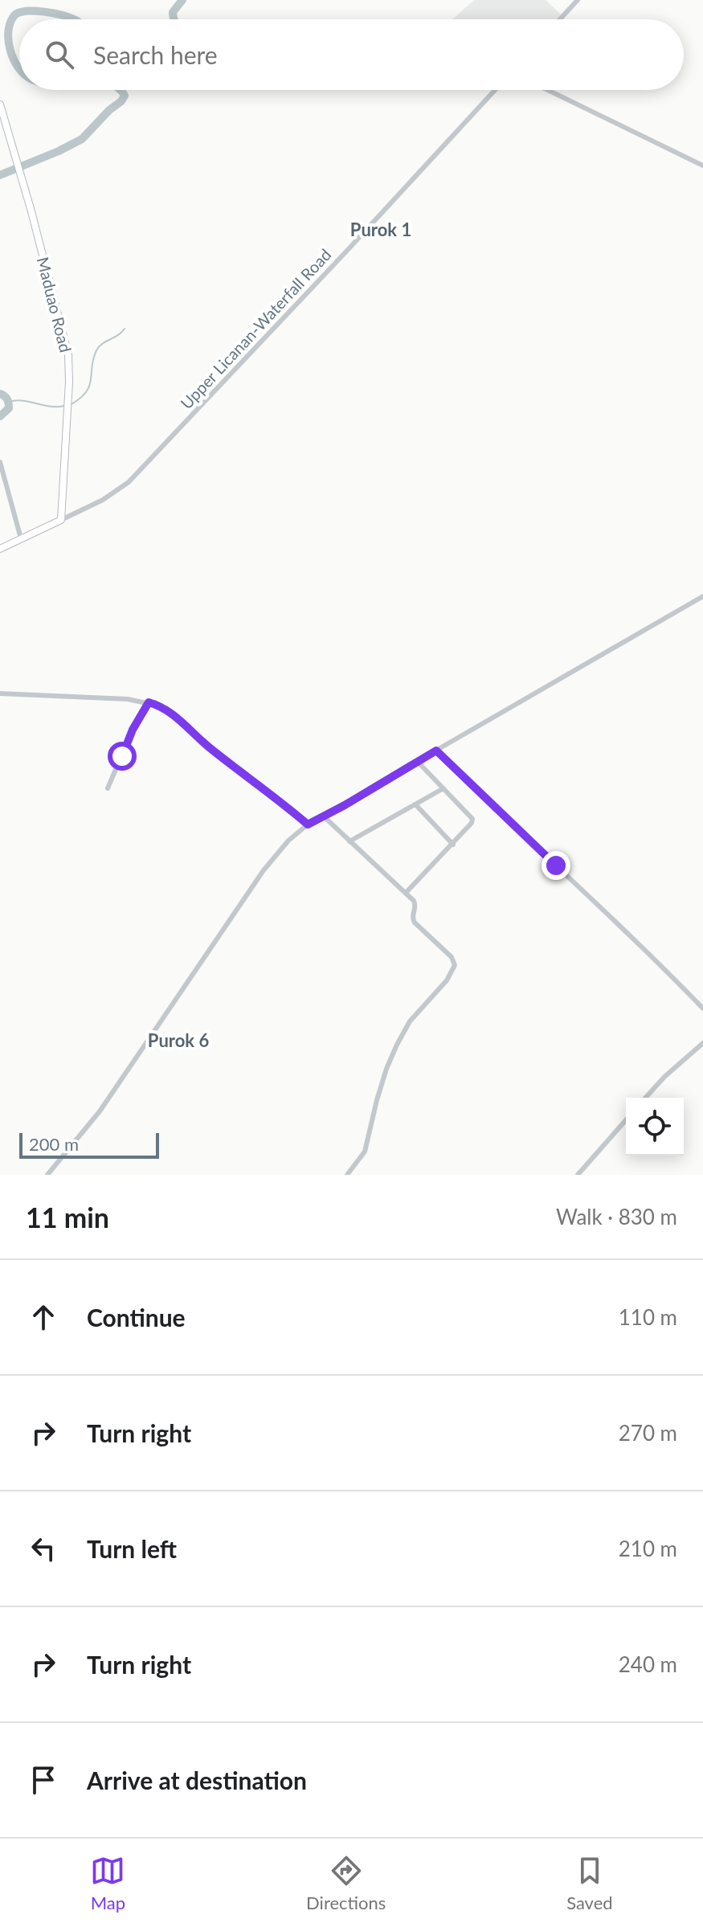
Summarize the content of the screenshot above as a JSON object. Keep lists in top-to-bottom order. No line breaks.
{"streets":{"main road":["Maduao Road"],"street":["Upper Licanan-Waterfall Road"]},"crossings":[["Maduao Road","Upper Licanan-Waterfall Road"]],"districts":["Purok 1","Purok 6"],"scale_bar":"200 m","page":{"search":"Search here","scale":"200 m","heading":["11 min","Walk · 830 m"],"list":[["Continue","110 m"],["Turn right","270 m"],["Turn left","210 m"],["Turn right","240 m"],"Arrive at destination"],"nav":["Map","Directions","Saved"]}}
